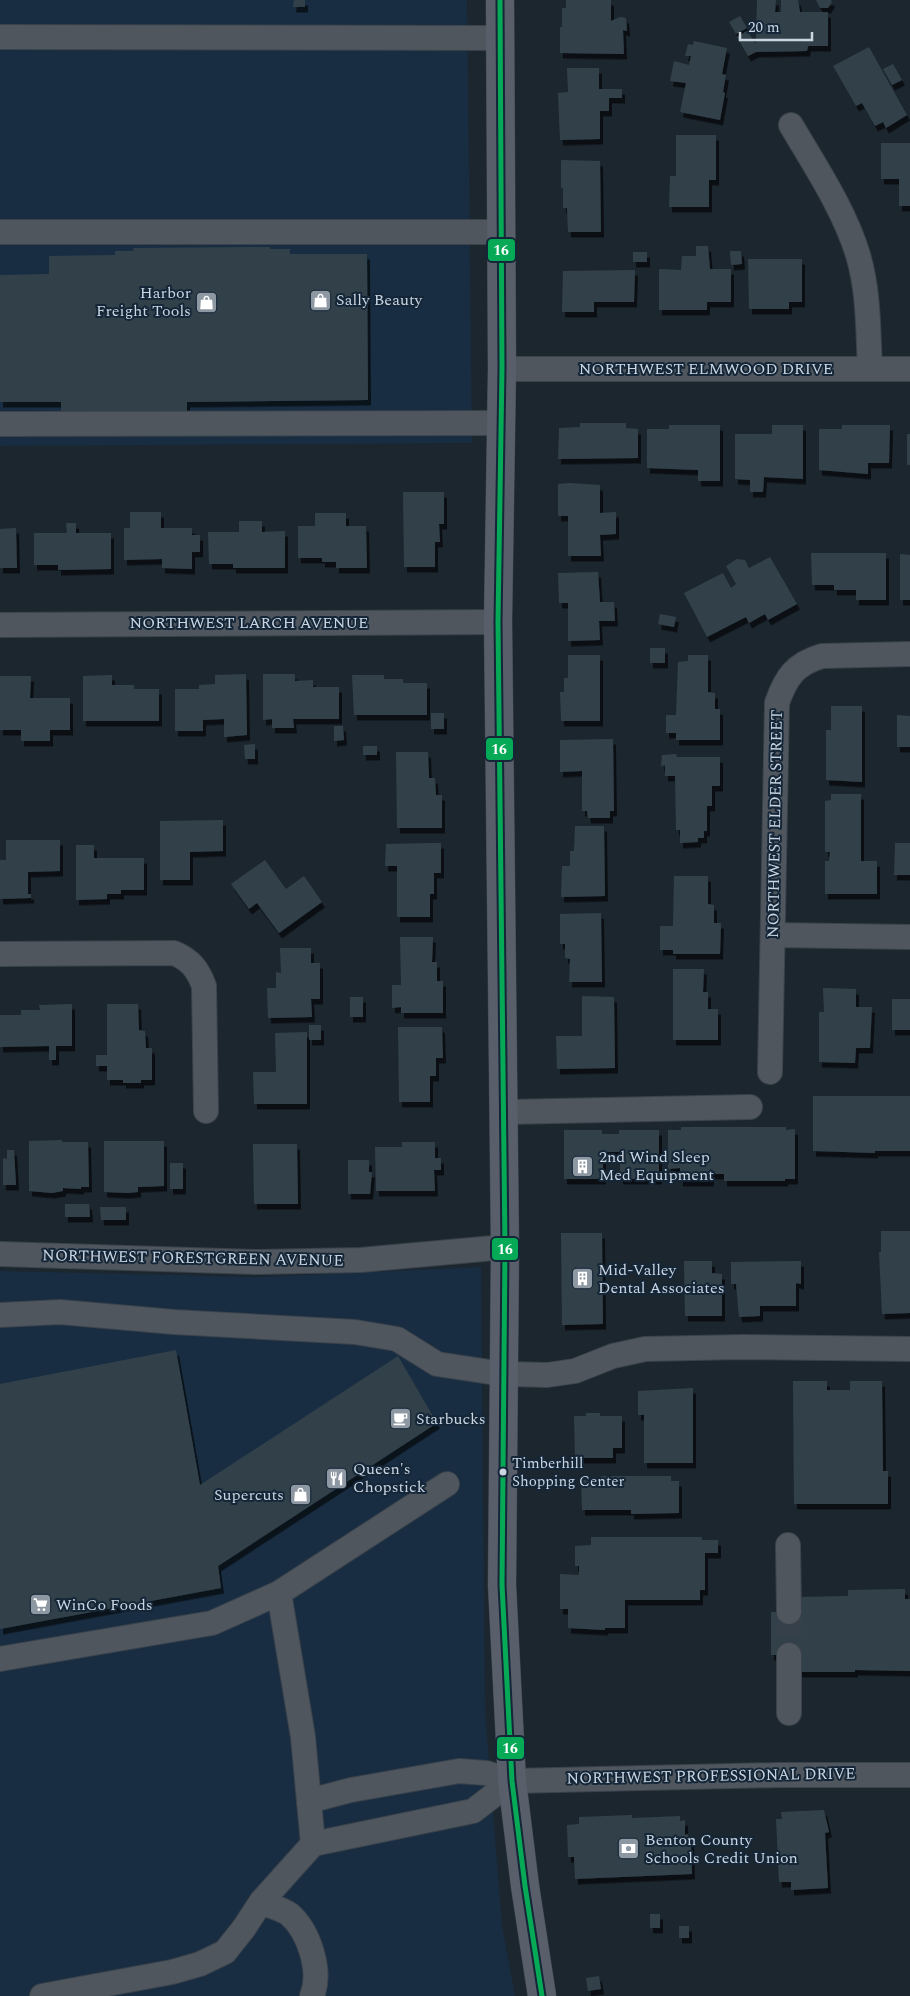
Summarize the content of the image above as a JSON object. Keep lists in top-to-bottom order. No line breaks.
{"streets":{"street":["NORTHWEST ELMWOOD DRIVE","NORTHWEST LARCH AVENUE","NORTHWEST ELDER STREET","NORTHWEST FORESTGREEN AVENUE","NORTHWEST PROFESSIONAL DRIVE"]},"places":{"shop":["Sally Beauty","Harbor Freight Tools","Supercuts"],"building":["2nd Wind Sleep Med Equipment","Mid-Valley Dental Associates"],"cafe":["Starbucks"],"other":["Timberhill Shopping Center"],"restaurant":["Queen's Chopstick"],"supermarket":["WinCo Foods"],"bank":["Benton County Schools Credit Union"]},"lines":["transit line 16"],"scale_bar":"20 m"}
